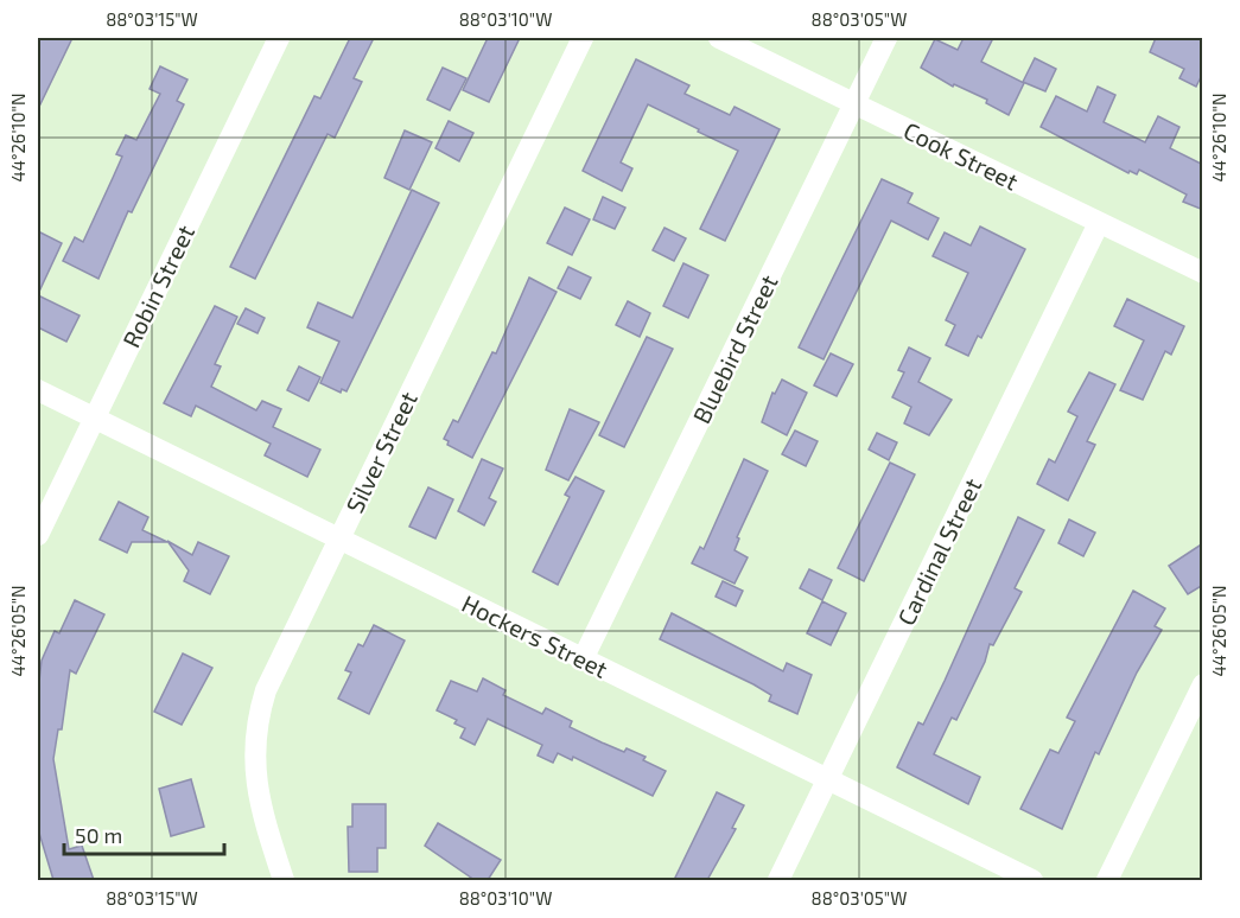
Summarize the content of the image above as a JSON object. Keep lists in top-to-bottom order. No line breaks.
{"streets":{"street":["Cook Street","Robin Street","Bluebird Street","Silver Street","Cardinal Street","Hockers Street"]},"crossings":[["Cook Street","Bluebird Street"],["Cook Street","Cardinal Street"],["Robin Street","Hockers Street"],["Bluebird Street","Hockers Street"],["Silver Street","Hockers Street"],["Cardinal Street","Hockers Street"]],"scale_bar":"50 m","coordinates":["88°03'15\"W","88°03'10\"W","88°03'05\"W","44°26'10\"N","44°26'05\"N"]}
